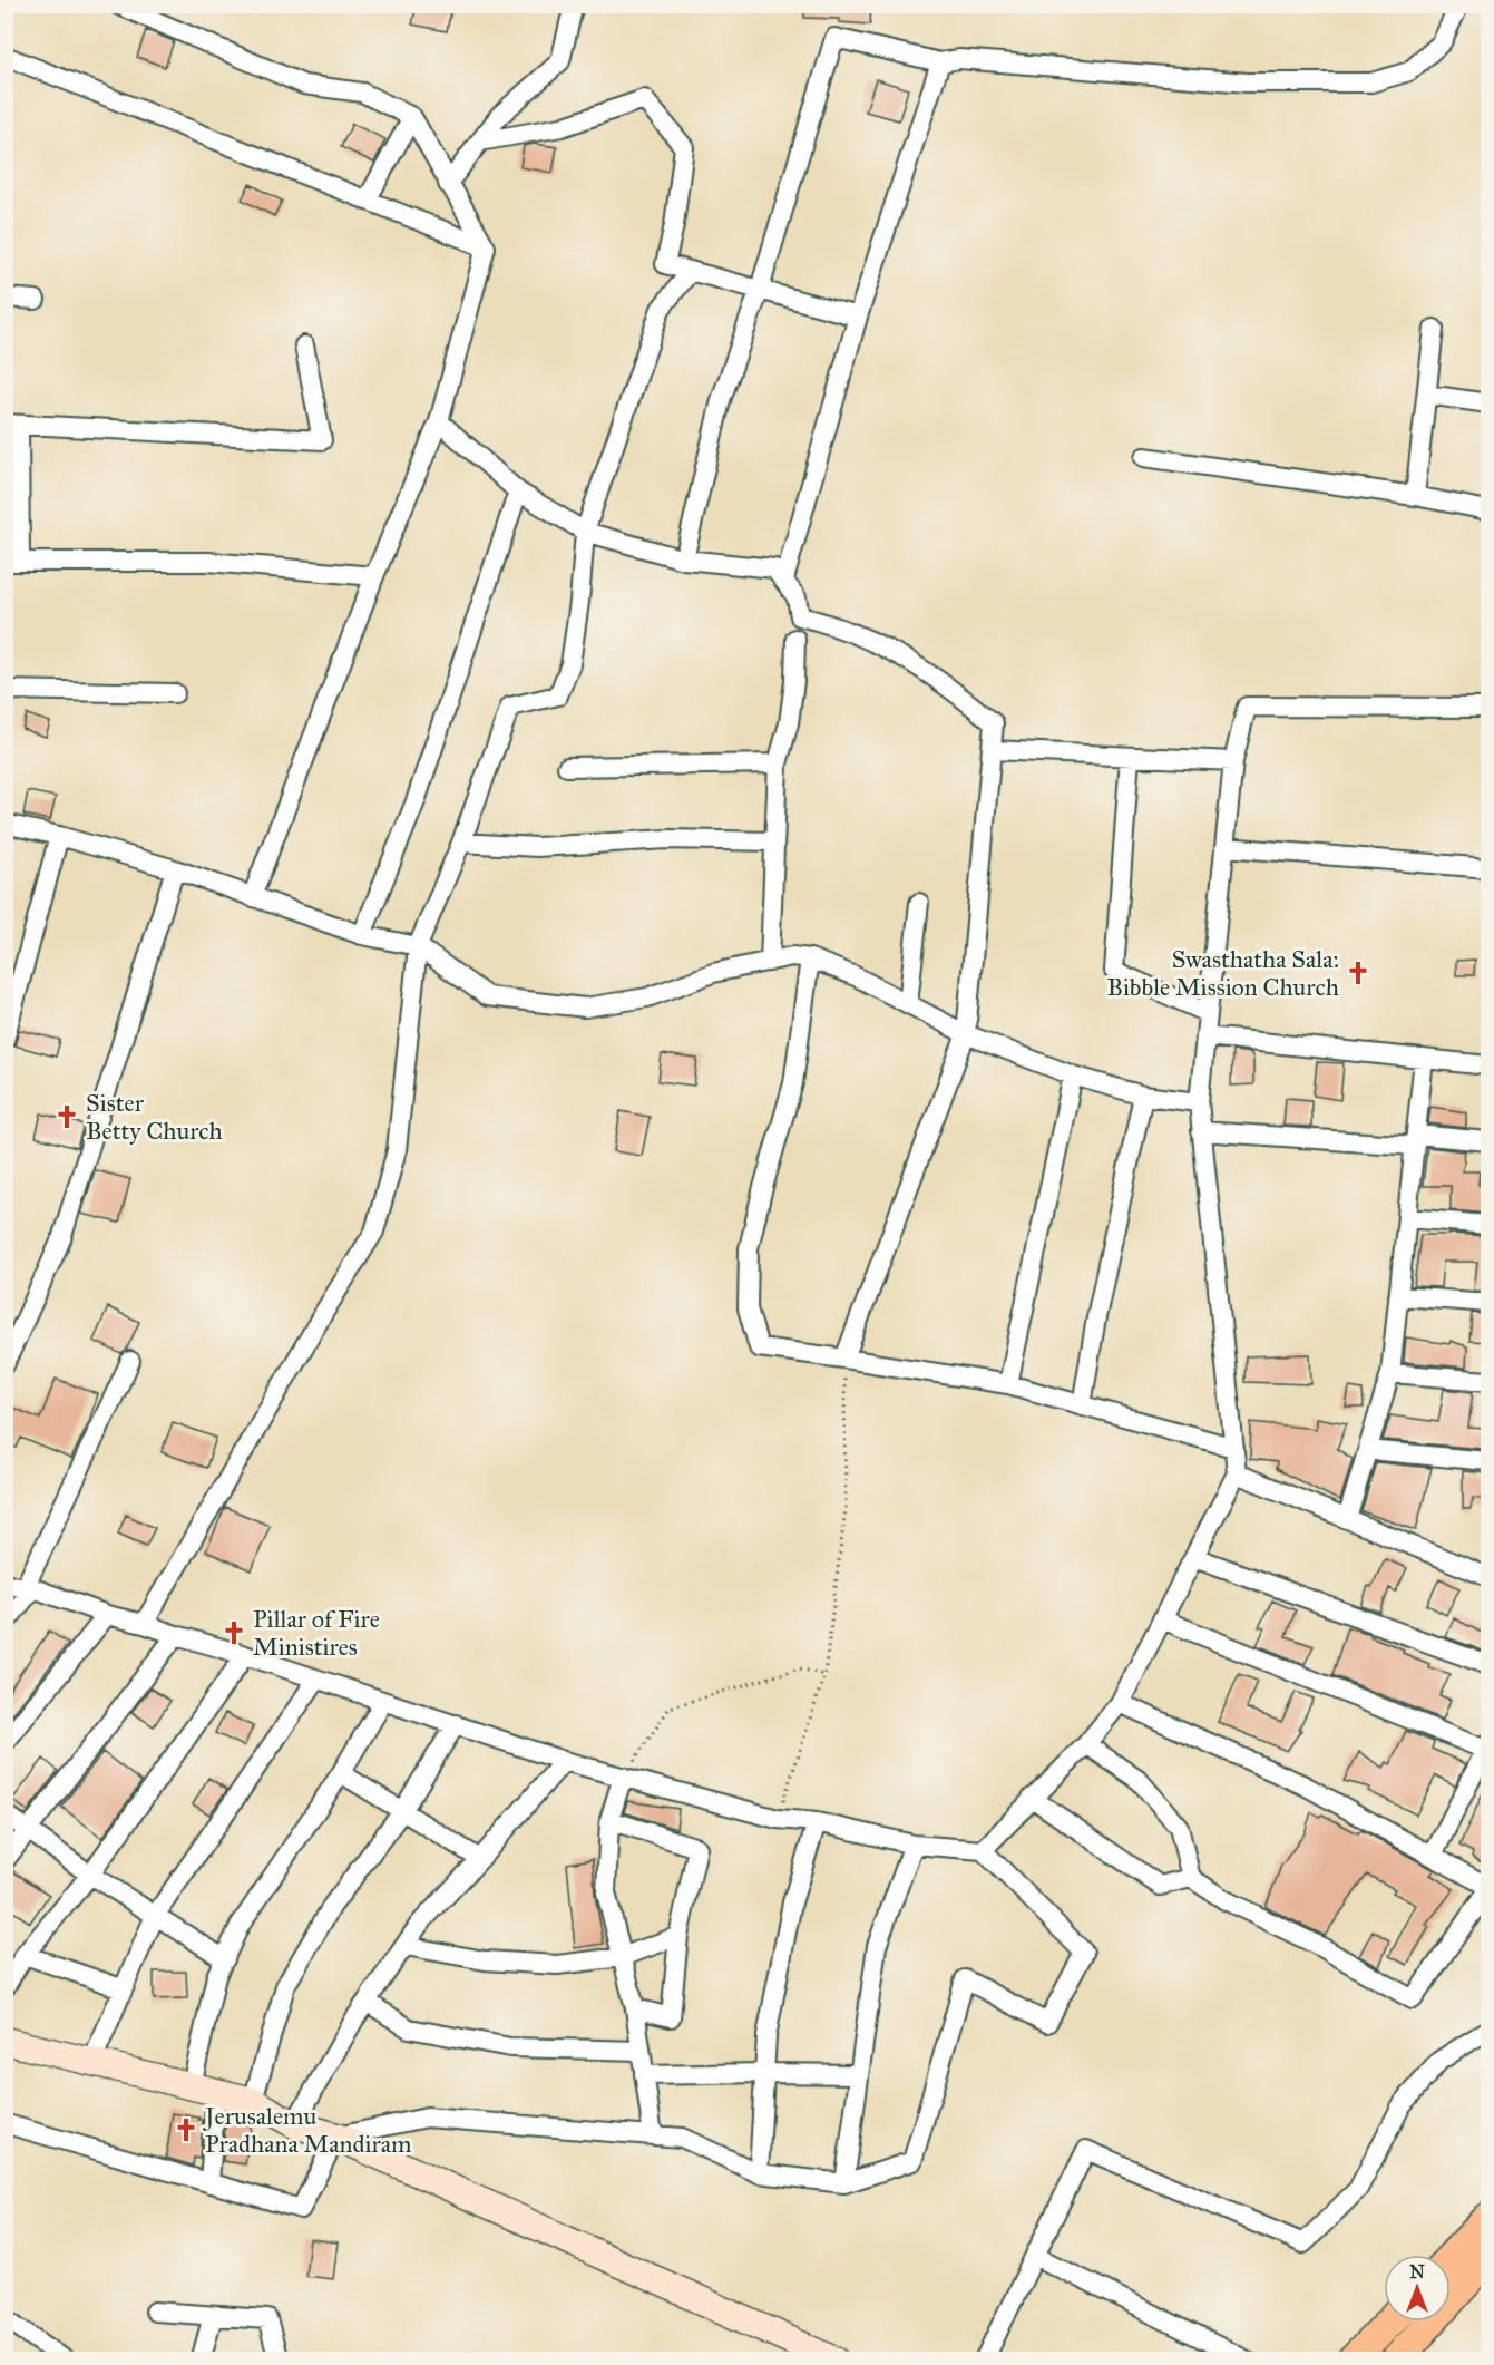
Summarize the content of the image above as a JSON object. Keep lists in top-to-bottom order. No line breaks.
{"places":{"church":["Swasthatha Sala: Bibble Mission Church","Sister Betty Church","Pillar of Fire Ministires","Jerusalemu Pradhana Mandiram"]},"north":"top"}
